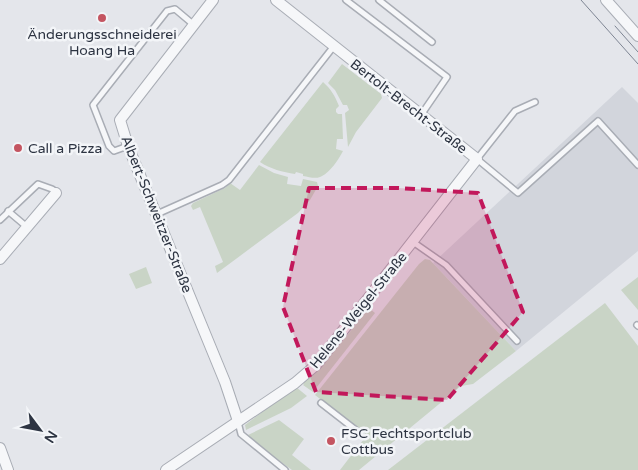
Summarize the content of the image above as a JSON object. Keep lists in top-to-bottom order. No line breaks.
{"streets":{"street":["Bertolt-Brecht-Straße","Albert-Schweitzer-Straße","Helene-Weigel-Straße"]},"crossings":[["Bertolt-Brecht-Straße","Helene-Weigel-Straße"],["Albert-Schweitzer-Straße","Helene-Weigel-Straße"]],"places":["Änderungsschneiderei Hoang Ha","Call a Pizza","FSC Fechtsportclub Cottbus"],"north":"bottom right"}
